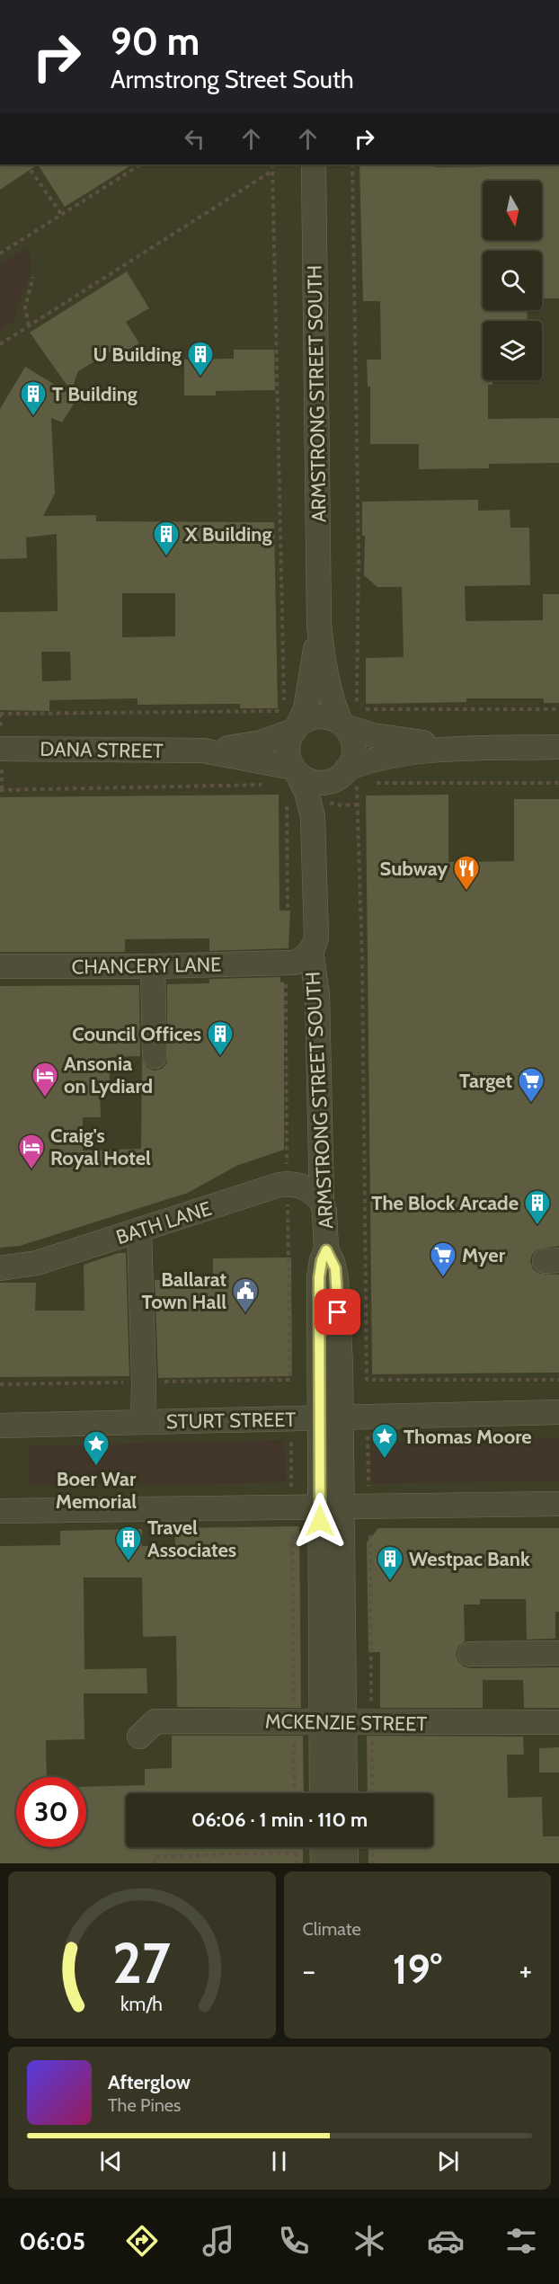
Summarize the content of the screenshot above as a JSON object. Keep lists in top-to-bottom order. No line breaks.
{"streets":{"street":["ARMSTRONG STREET SOUTH","DANA STREET","CHANCERY LANE","BATH LANE","STURT STREET","MCKENZIE STREET"]},"crossings":[["ARMSTRONG STREET SOUTH","DANA STREET"],["ARMSTRONG STREET SOUTH","CHANCERY LANE"],["ARMSTRONG STREET SOUTH","BATH LANE"],["ARMSTRONG STREET SOUTH","STURT STREET"],["ARMSTRONG STREET SOUTH","MCKENZIE STREET"]],"places":{"building":["U Building","T Building","X Building","Council Offices","The Block Arcade","Travel Associates","Westpac Bank"],"restaurant":["Subway"],"hotel":["Ansonia on Lydiard","Craig's Royal Hotel"],"supermarket":["Target","Myer"],"public building":["Ballarat Town Hall"],"place":["Thomas Moore","Boer War Memorial"]},"north":"bottom","page":{"turn":["90 m","Armstrong Street South"],"limit":"30","trip":"06:06 · 1 min · 110 m","tile":"Climate","heat":["−","19°","+"],"song":["Afterglow","The Pines"],"tabs":"06:05","gauge":["27","km/h"]}}
